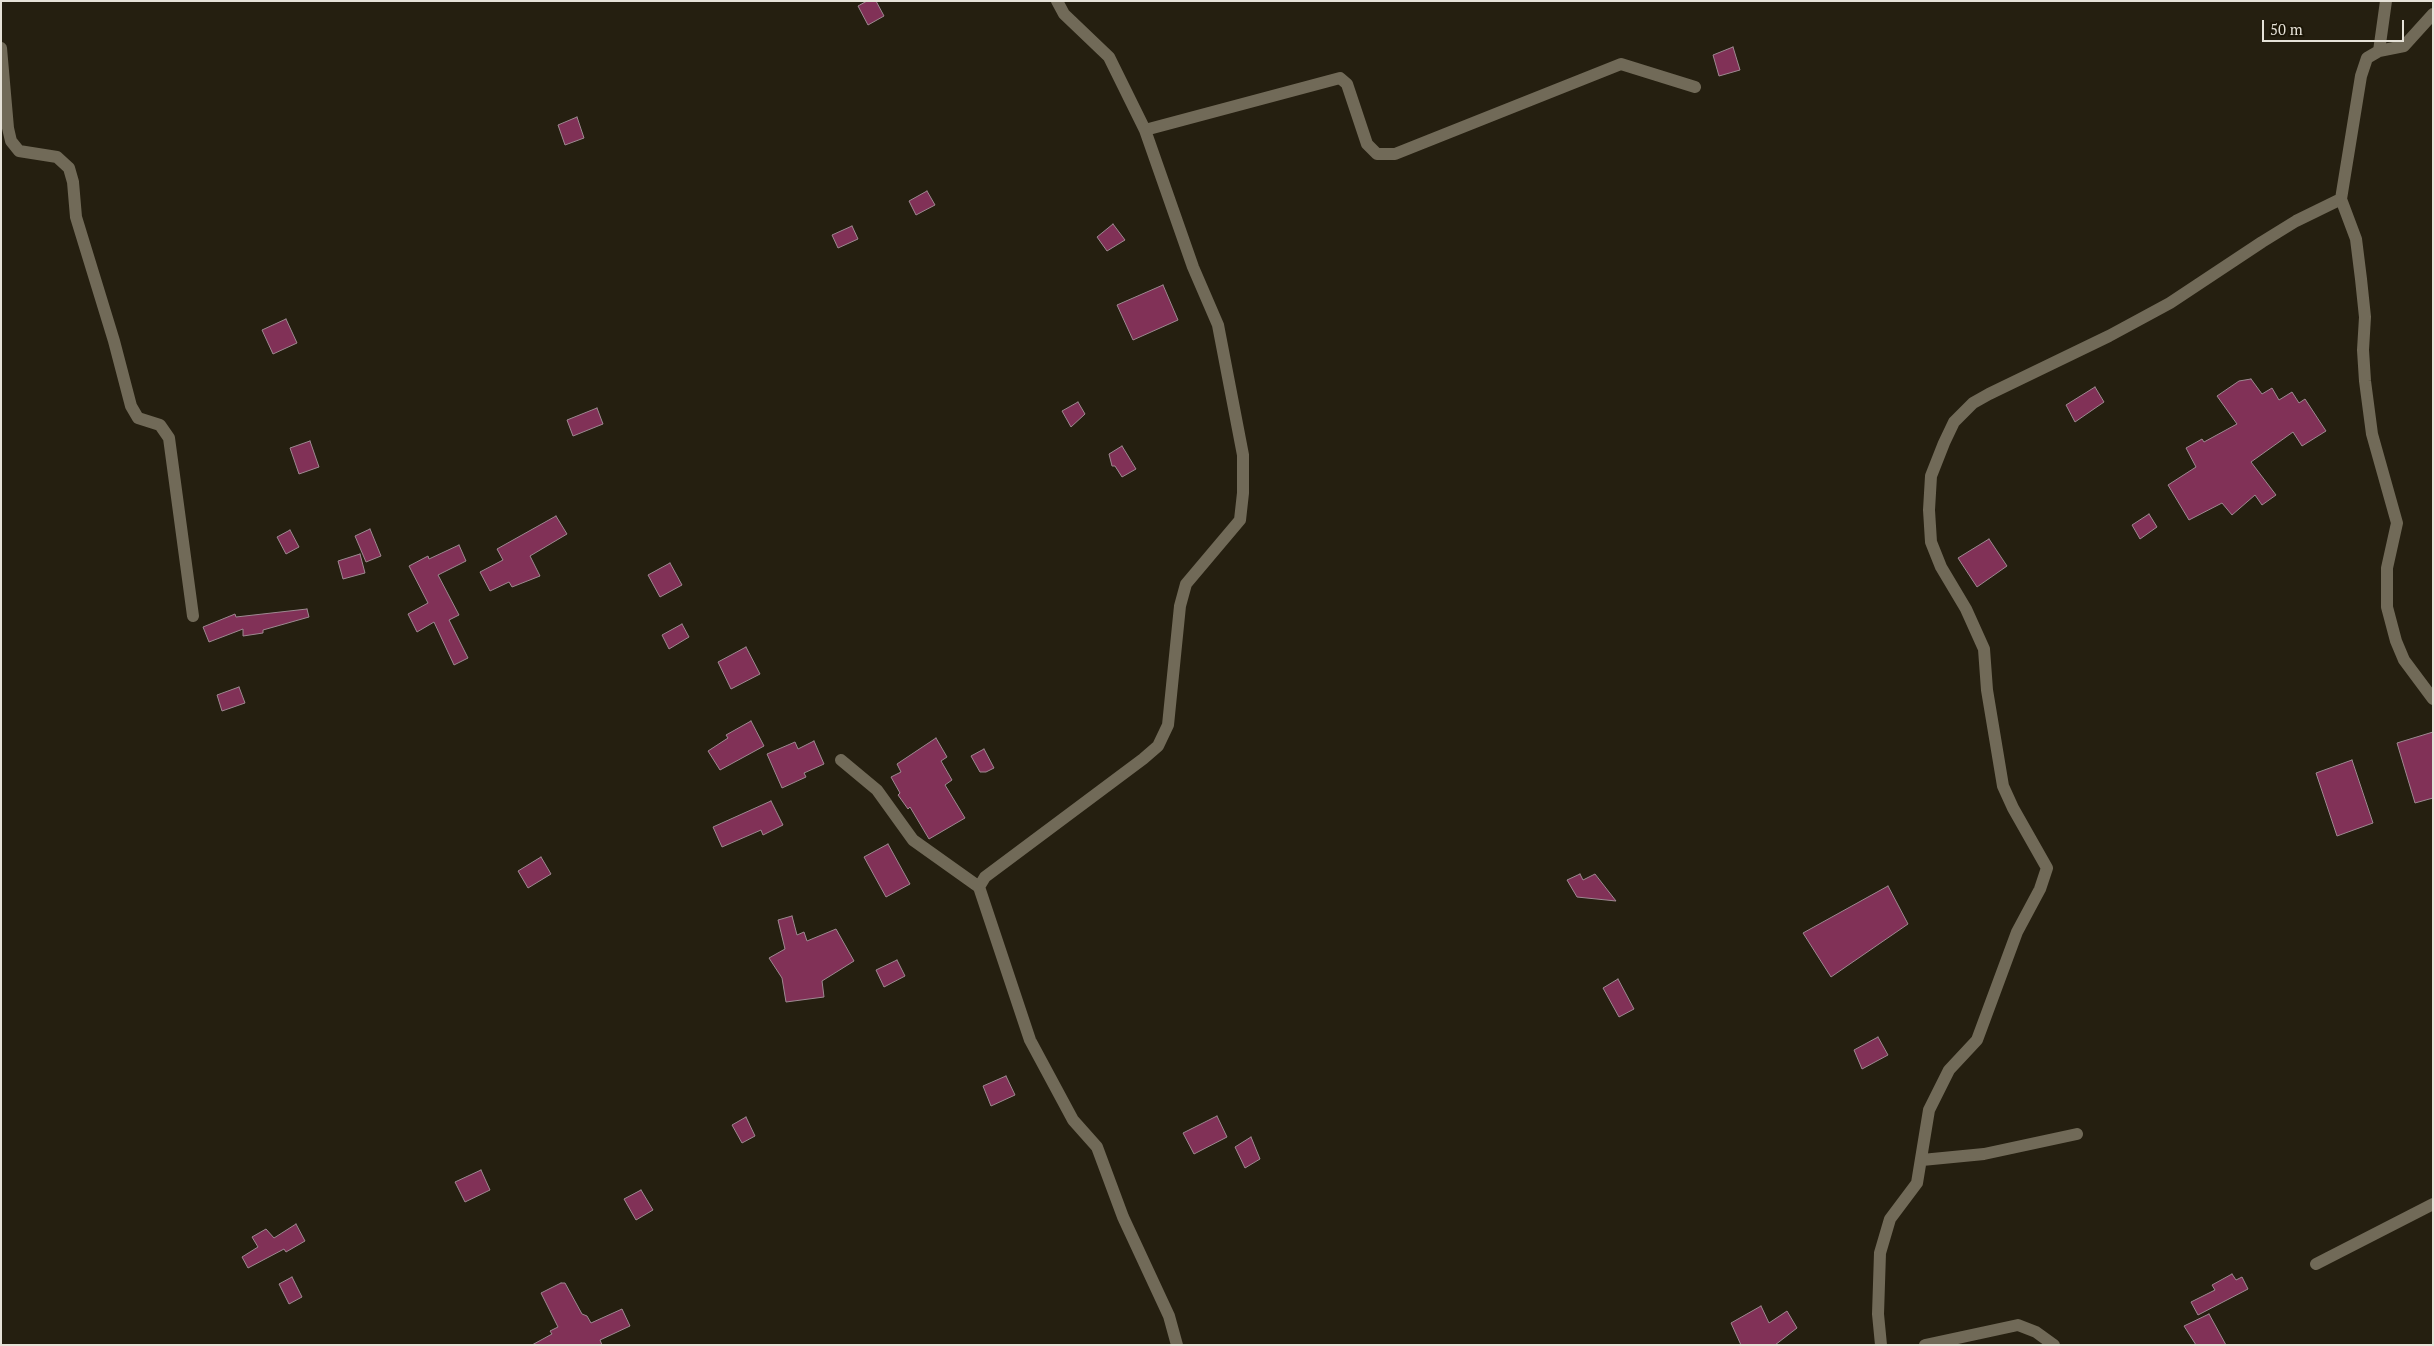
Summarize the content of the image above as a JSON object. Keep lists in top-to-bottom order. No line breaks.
{"scale_bar":"50 m"}
